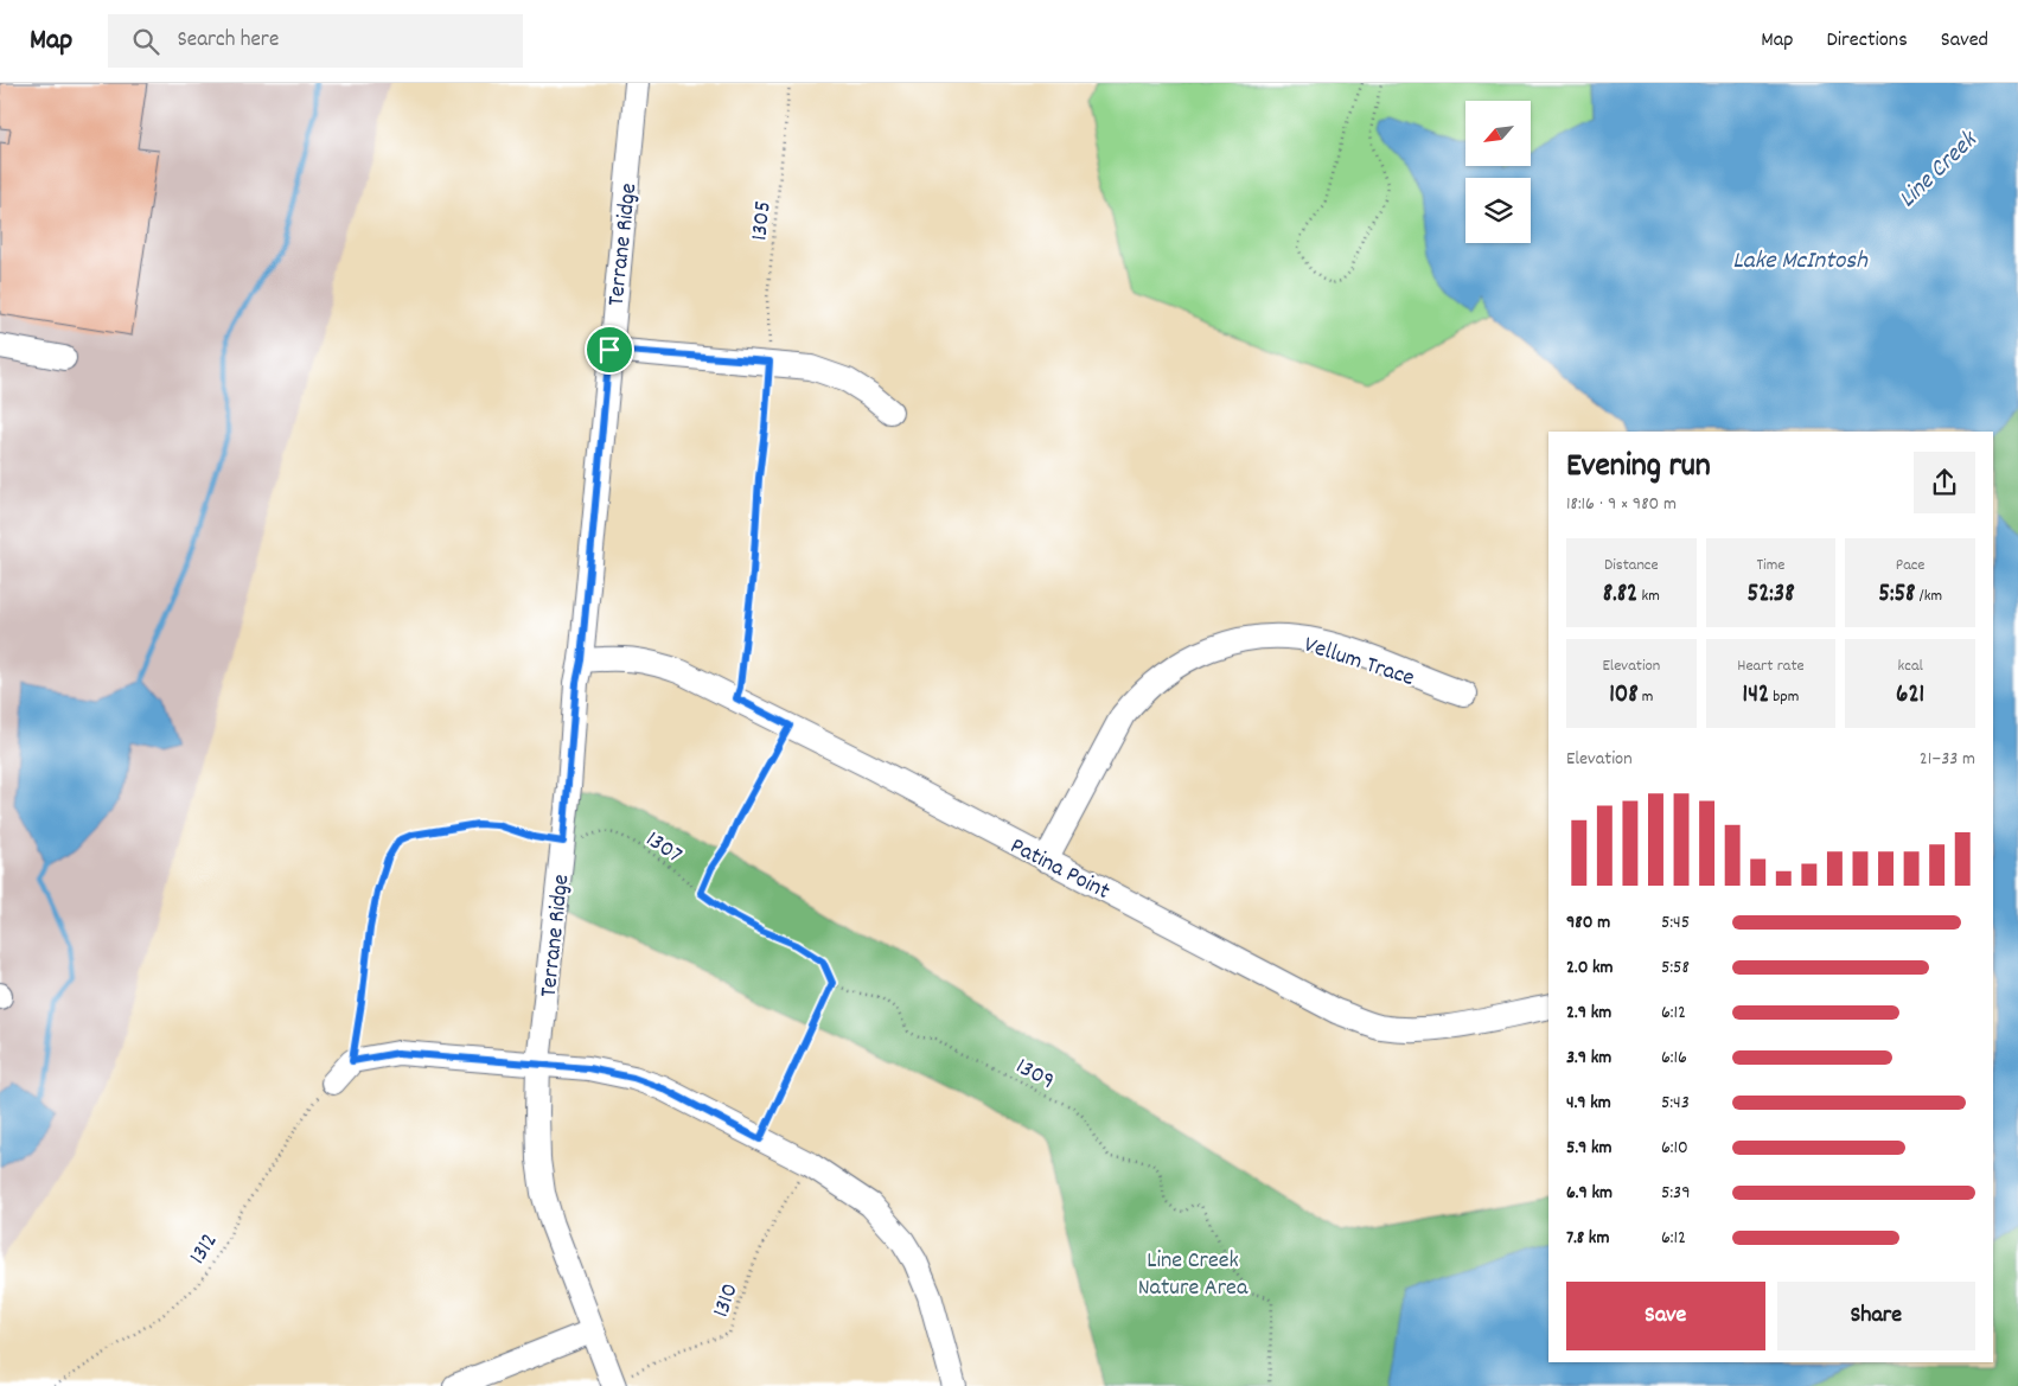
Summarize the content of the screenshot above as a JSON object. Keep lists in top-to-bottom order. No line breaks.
{"streets":{"street":["Terrane Ridge","Vellum Trace","Patina Point"],"path":["1305","1307","1309","1312","1310"]},"crossings":[["1305","Patina Point"],["Terrane Ridge","1307"],["Terrane Ridge","Patina Point"],["Terrane Ridge","1310"],["Vellum Trace","Patina Point"],["1307","Patina Point"]],"water":["Line Creek","Lake McIntosh"],"parks":["Line Creek Nature Area"],"north":"bottom left","page":{"header":"Map","search":"Search here","nav":["Map","Directions","Saved"],"heading":["Evening run","18:16 · 9 × 980 m"],"stats":[["Distance","8.82 km"],["Time","52:38"],["Pace","5:58 /km"],["Elevation","108 m"],["Heart rate","142 bpm"],["kcal","621"]],"chart":["Elevation","21–33 m"],"list":[{"name":"980 m","note":"5:45"},{"name":"2.0 km","note":"5:58"},{"name":"2.9 km","note":"6:12"},{"name":"3.9 km","note":"6:16"},{"name":"4.9 km","note":"5:43"},{"name":"5.9 km","note":"6:10"},{"name":"6.9 km","note":"5:39"},{"name":"7.8 km","note":"6:12"}],"buttons":["Save","Share"]}}
